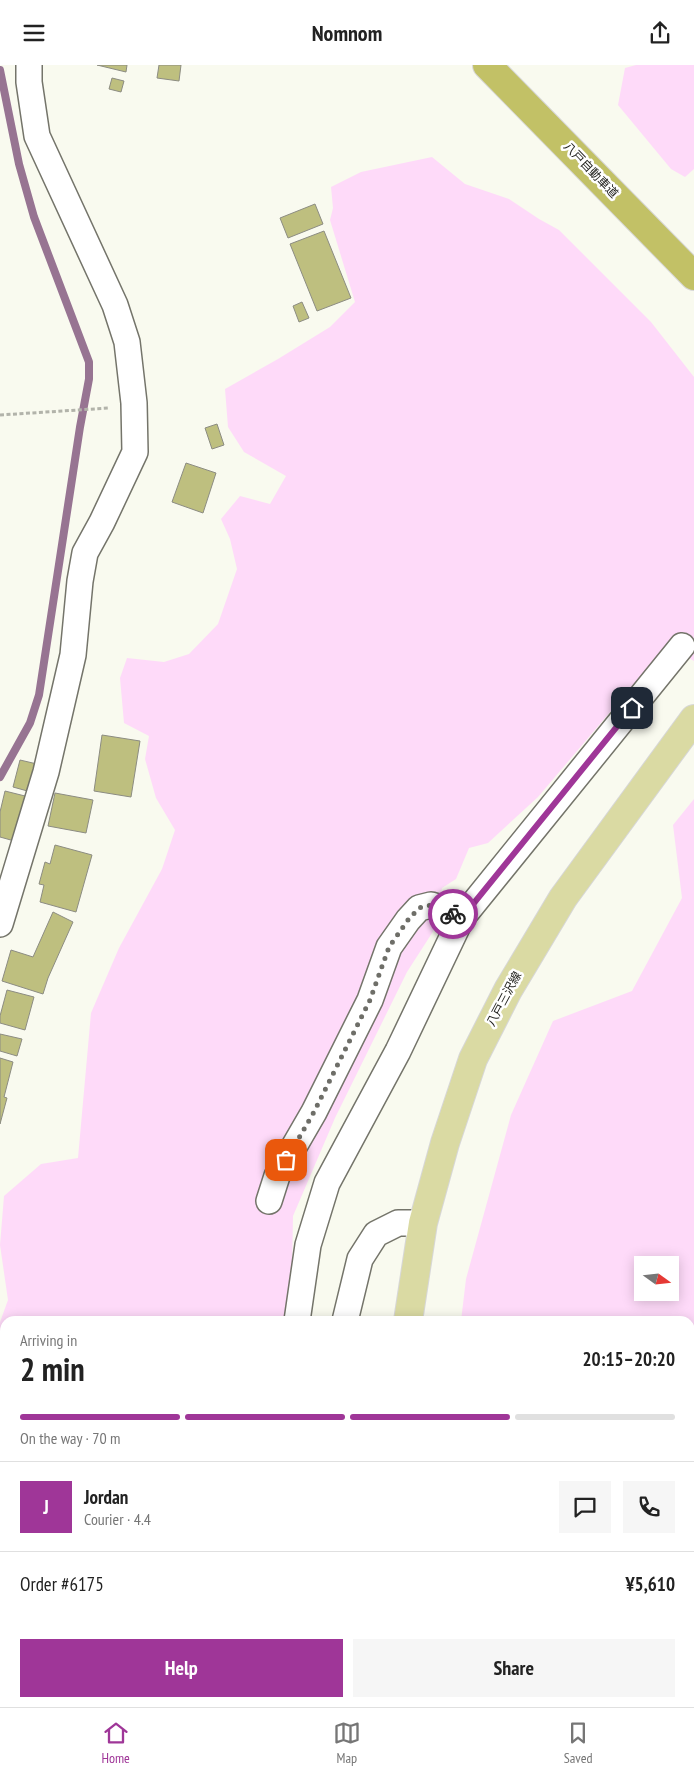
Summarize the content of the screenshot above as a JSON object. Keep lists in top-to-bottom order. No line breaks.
{"streets":{"highway":["八戸自動車道"],"main road":["八戸三沢線"]},"north":"right","page":{"header":"Nomnom","heading":["2 min","Arriving in","20:15–20:20"],"panel":["Jordan","Courier · 4.4","Order #6175","¥5,610"],"bar":"On the way · 70 m","round":"J","buttons":["Help","Share"],"tabs":["Home","Map","Saved"]}}
